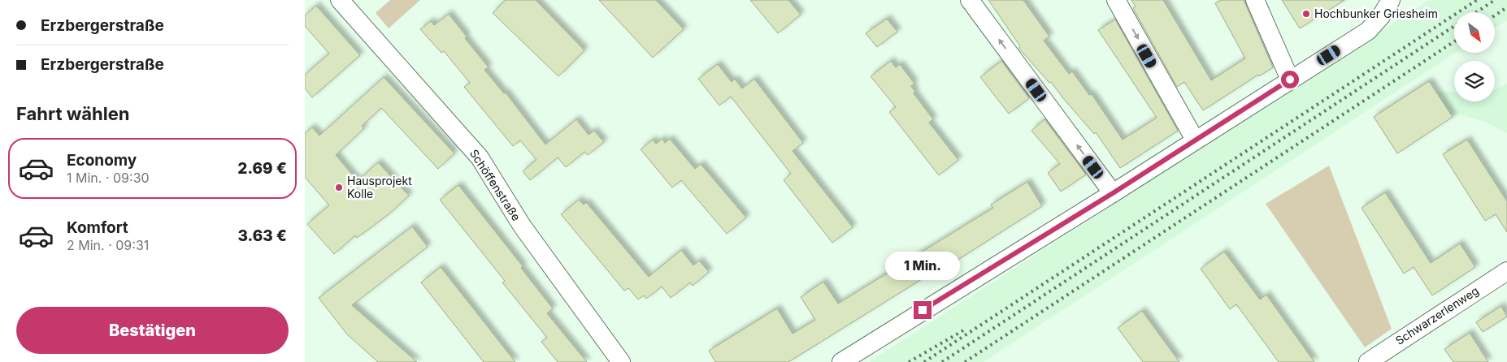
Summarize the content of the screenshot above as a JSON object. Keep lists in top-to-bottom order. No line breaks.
{"streets":{"street":["Schöffenstraße","Schwarzerlenweg"]},"places":["Hochbunker Griesheim","Hausprojekt Kolle"],"north":"bottom right","page":{"banner":["Erzbergerstraße","Erzbergerstraße"],"heading":"Fahrt wählen","list":[{"name":"Economy","note":"1 Min. · 09:30","value":"2.69 €"},{"name":"Komfort","note":"2 Min. · 09:31","value":"3.63 €"}],"bubble":"1 Min.","buttons":"Bestätigen"}}
